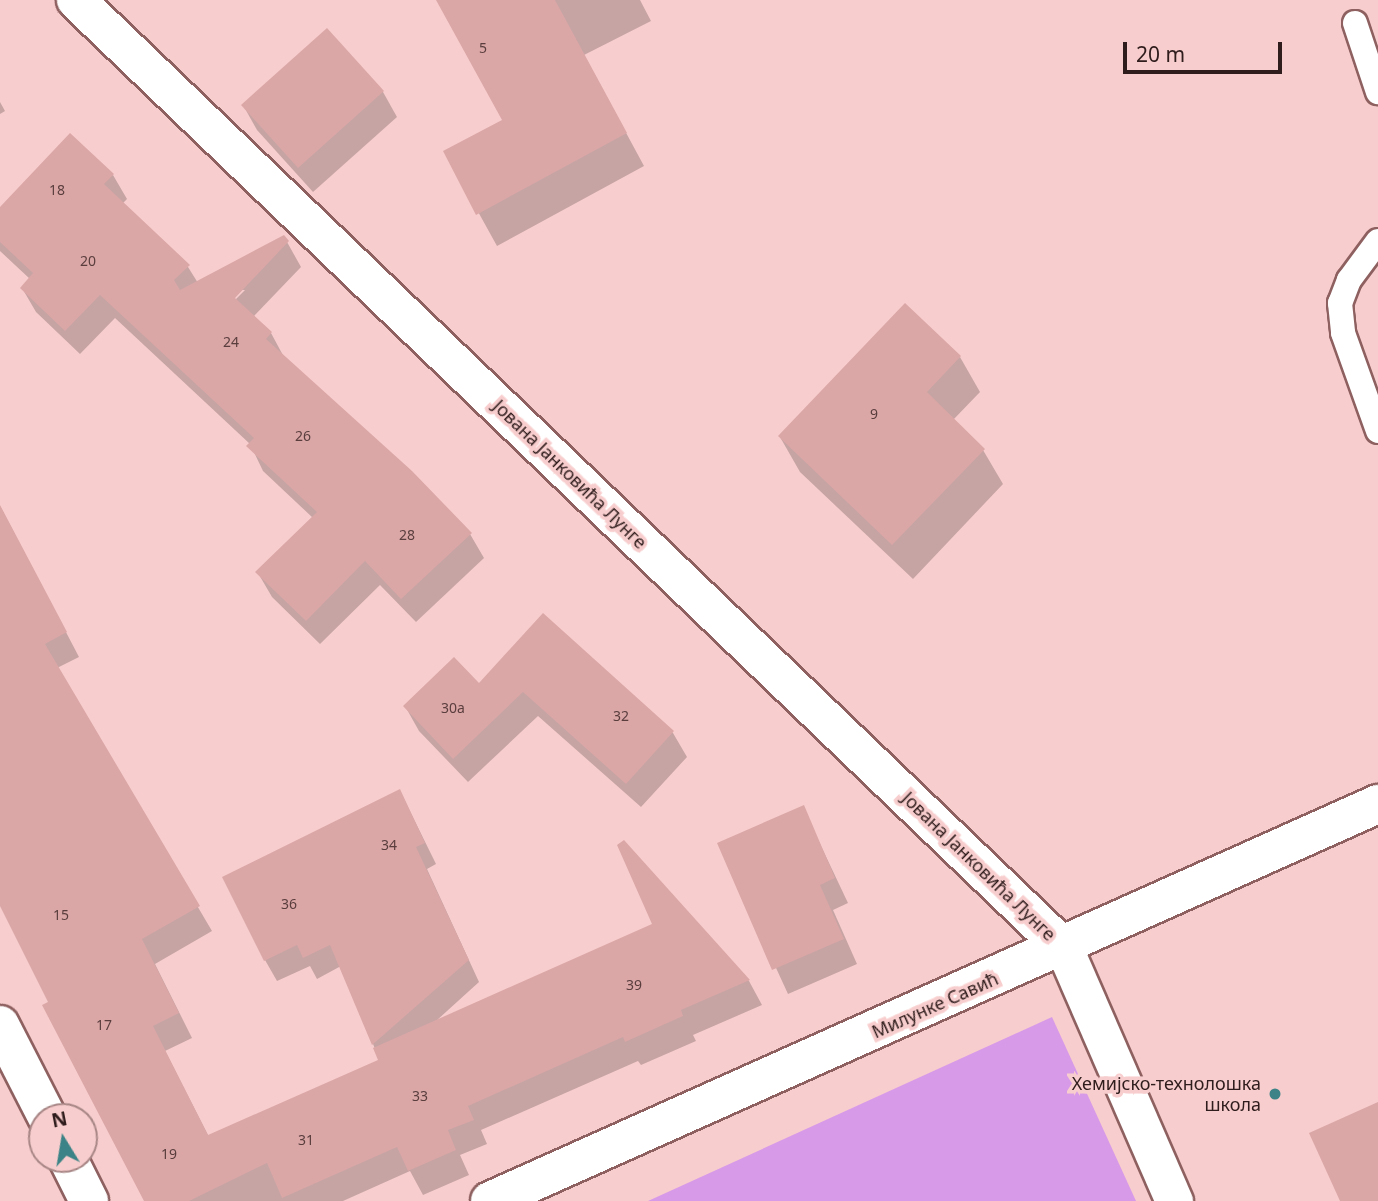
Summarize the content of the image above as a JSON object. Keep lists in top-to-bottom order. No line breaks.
{"streets":{"street":["Јована Јанковића Лунге","Милунке Савић"]},"crossings":[["Јована Јанковића Лунге","Милунке Савић"]],"places":["Хемијско-технолошка школа"],"house_numbers":["5","18","20","24","9","26","28","30a","32","34","36","15","39","17","33","31","19"],"scale_bar":"20 m","north":"top"}
